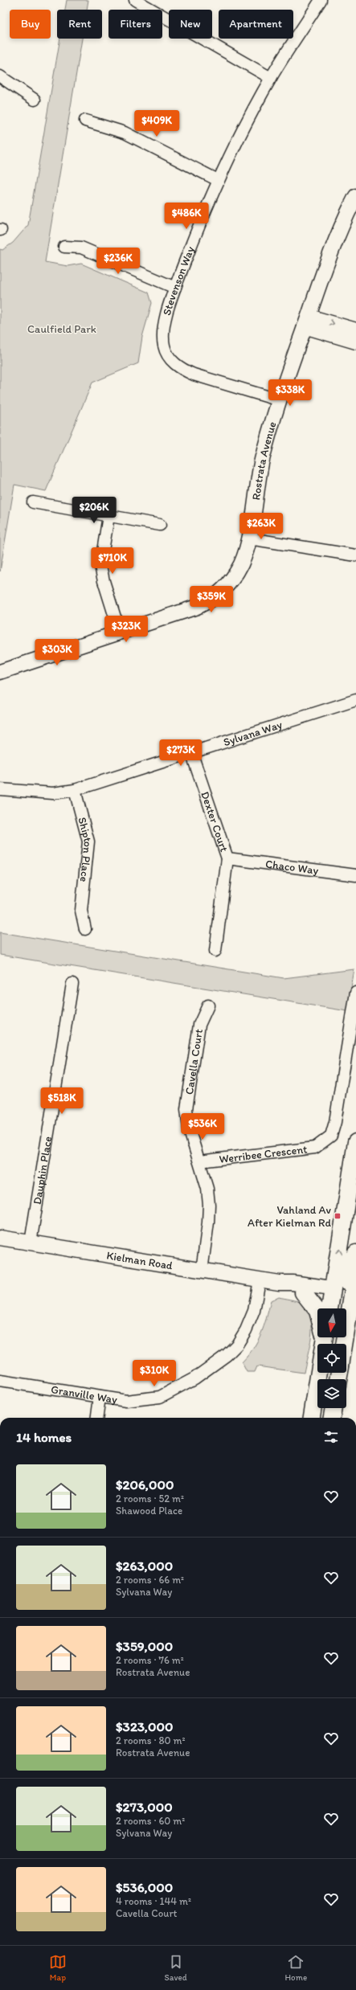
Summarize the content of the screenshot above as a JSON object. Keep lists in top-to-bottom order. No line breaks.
{"streets":{"street":["Stevenson Way","Rostrata Avenue","Sylvana Way","Dexter Court","Shipton Place","Chaco Way","Cavella Court","Werribee Crescent","Dauphin Place","Kielman Road","Granville Way"]},"crossings":[["Stevenson Way","Rostrata Avenue"],["Sylvana Way","Dexter Court"],["Sylvana Way","Shipton Place"],["Dexter Court","Chaco Way"],["Cavella Court","Werribee Crescent"],["Cavella Court","Kielman Road"],["Dauphin Place","Kielman Road"],["Kielman Road","Granville Way"]],"parks":["Caulfield Park"],"places":{"transit":["Vahland Av After Kielman Rd"]},"north":"bottom","page":{"chip":["Buy","Rent","Filters","New","Apartment"],"price":["$409K","$486K","$236K","$338K","$206K","$263K","$710K","$359K","$323K","$303K","$273K","$518K","$536K","$310K"],"heading":"14 homes","list":[{"name":"$206,000","note":"2 rooms · 52 m² · Shawood Place"},{"name":"$263,000","note":"2 rooms · 66 m² · Sylvana Way"},{"name":"$359,000","note":"2 rooms · 76 m² · Rostrata Avenue"},{"name":"$323,000","note":"2 rooms · 80 m² · Rostrata Avenue"},{"name":"$273,000","note":"2 rooms · 60 m² · Sylvana Way"},{"name":"$536,000","note":"4 rooms · 144 m² · Cavella Court"}],"tabs":["Map","Saved","Home"]}}
